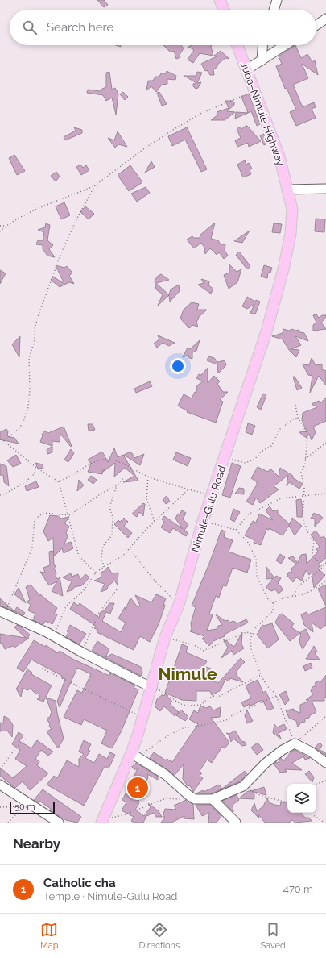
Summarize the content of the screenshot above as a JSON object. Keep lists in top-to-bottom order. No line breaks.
{"streets":{"main road":["Juba–Nimule Highway","Nimule-Gulu Road"]},"crossings":[["Juba–Nimule Highway","Nimule-Gulu Road"]],"districts":["Nimule"],"scale_bar":"50 m","page":{"search":"Search here","pins":"1","scale":"50 m","heading":"Nearby","list":[{"mark":"1","name":"Catholic cha","note":"Temple · Nimule-Gulu Road","value":"470 m"}],"nav":["Map","Directions","Saved"]}}
